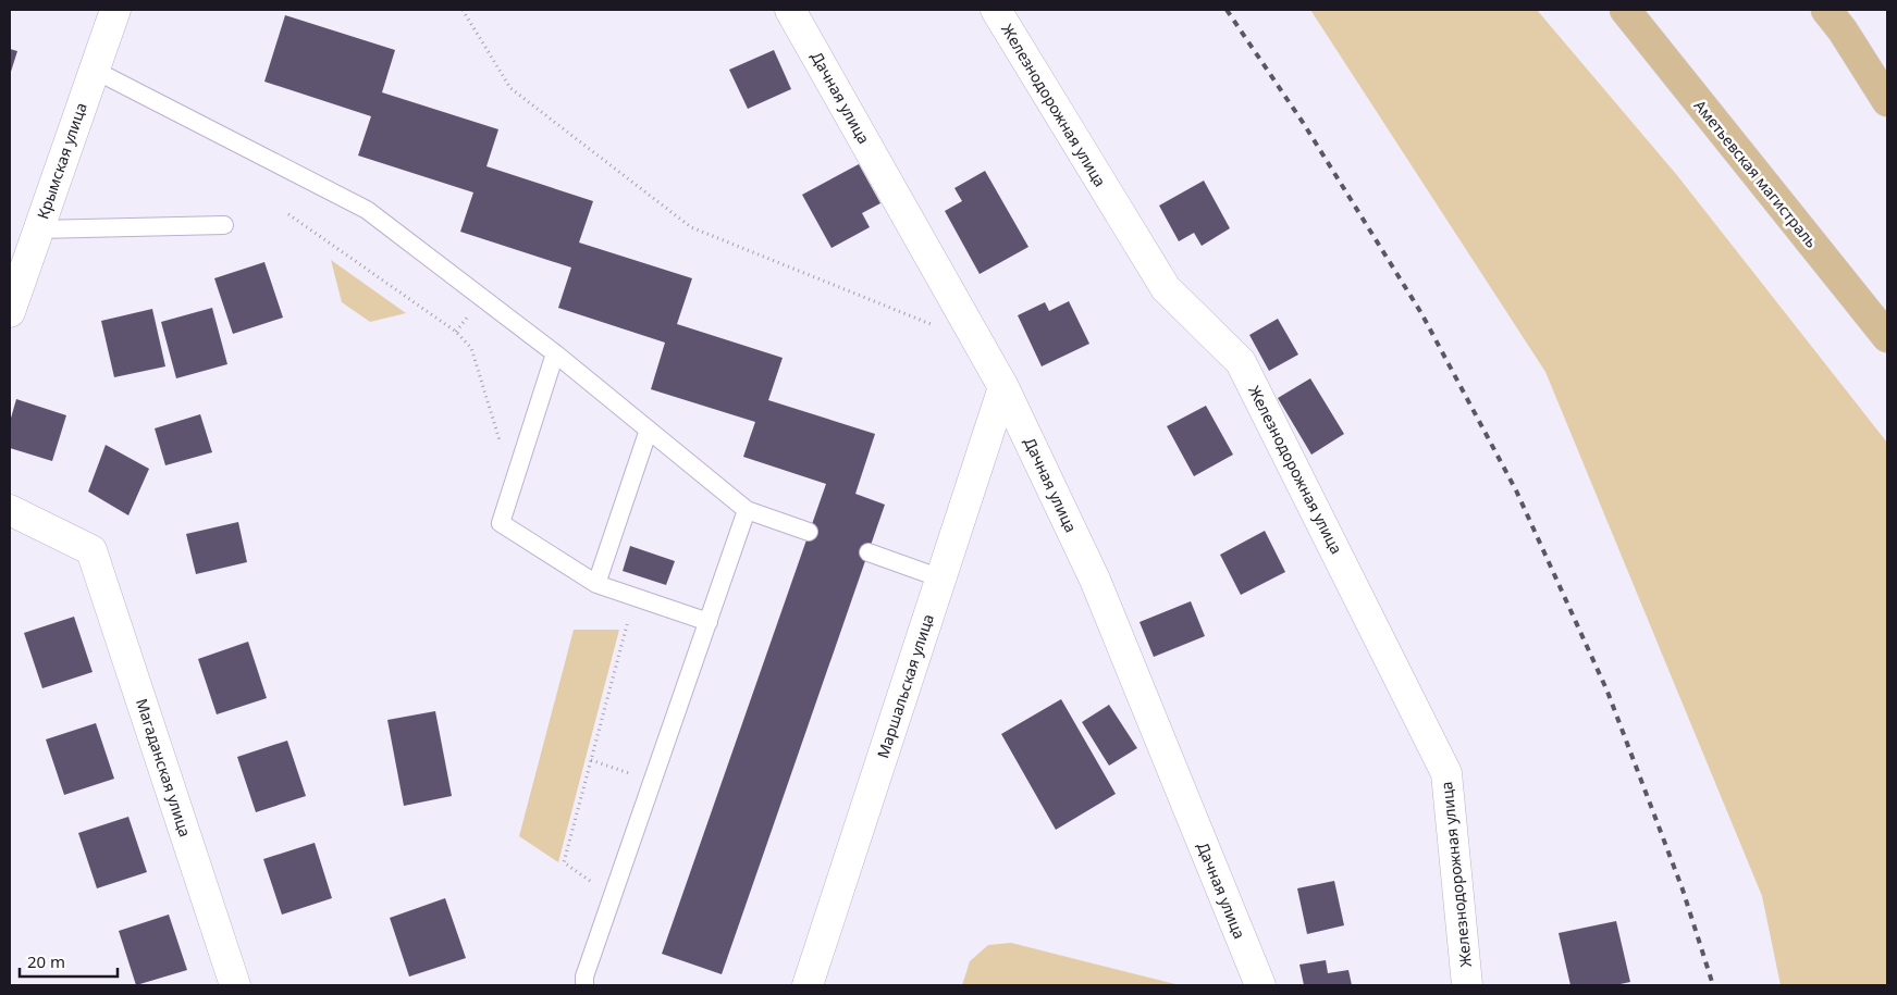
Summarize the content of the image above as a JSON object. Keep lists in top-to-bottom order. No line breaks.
{"streets":{"main road":["Аметьевская магистраль"],"street":["Дачная улица","Железнодорожная улица","Крымская улица","Маршальская улица","Магаданская улица"]},"crossings":[["Дачная улица","Маршальская улица"]],"scale_bar":"20 m"}
